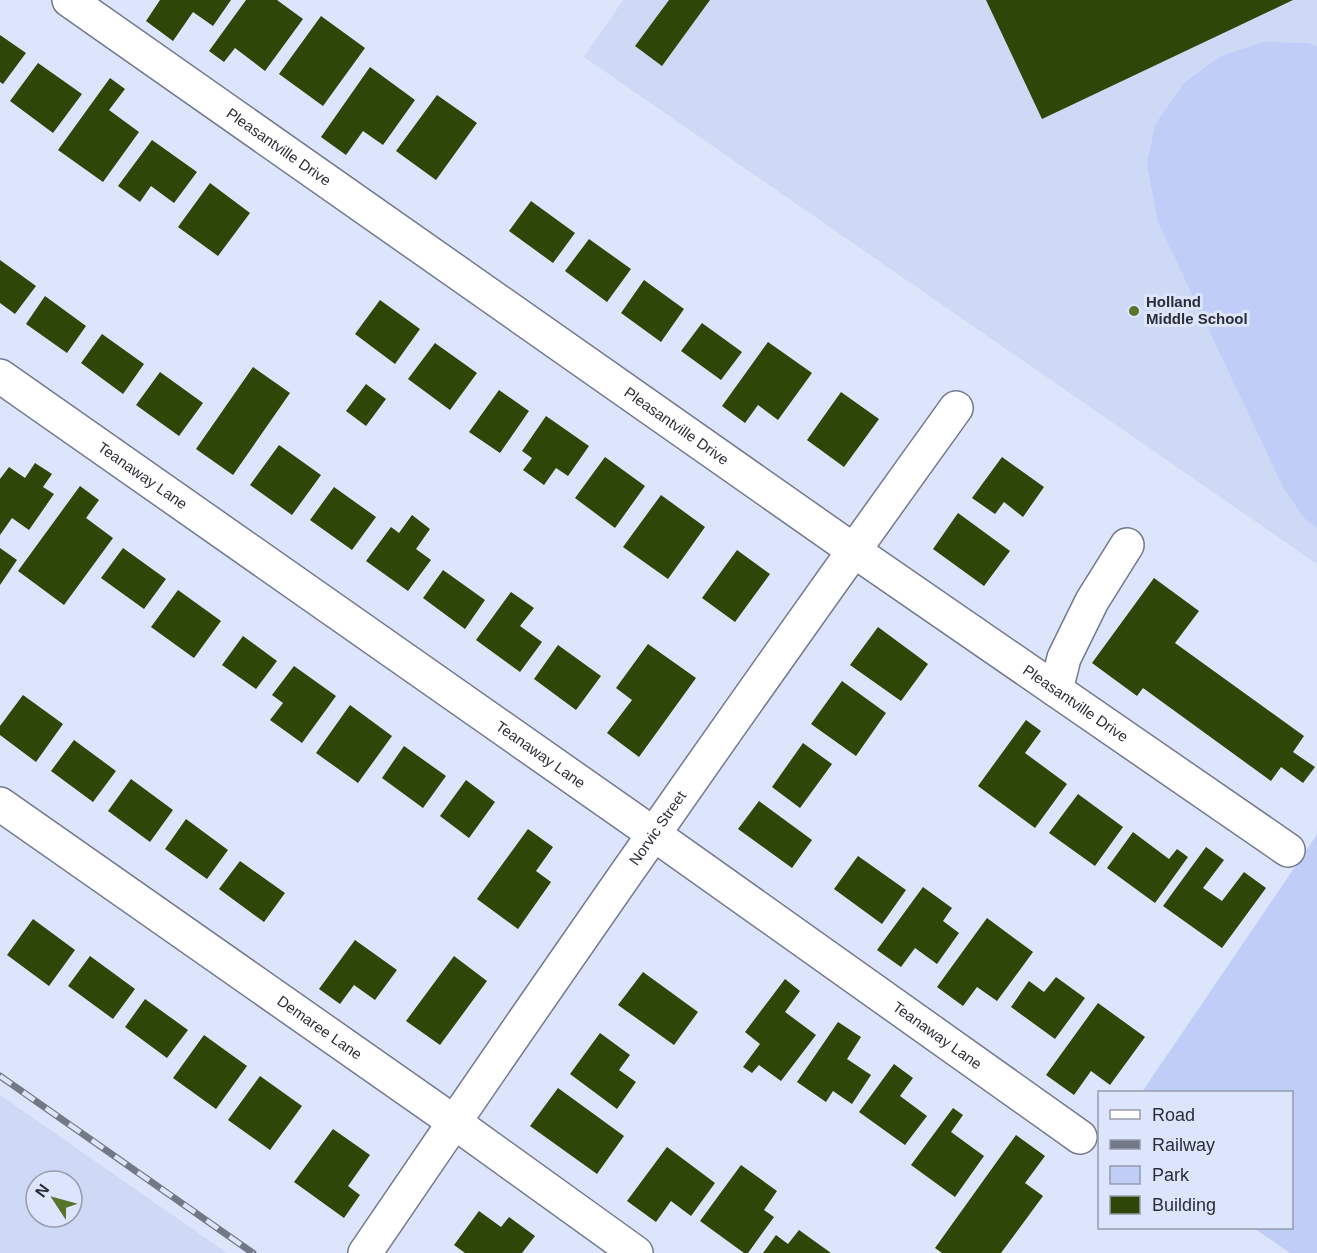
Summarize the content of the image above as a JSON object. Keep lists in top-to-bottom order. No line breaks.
{"streets":{"street":["Pleasantville Drive","Teanaway Lane","Norvic Street","Demaree Lane"]},"crossings":[["Pleasantville Drive","Norvic Street"],["Teanaway Lane","Norvic Street"],["Norvic Street","Demaree Lane"]],"places":["Holland Middle School"],"legend":["Road","Railway","Park","Building"],"north":"top left"}
